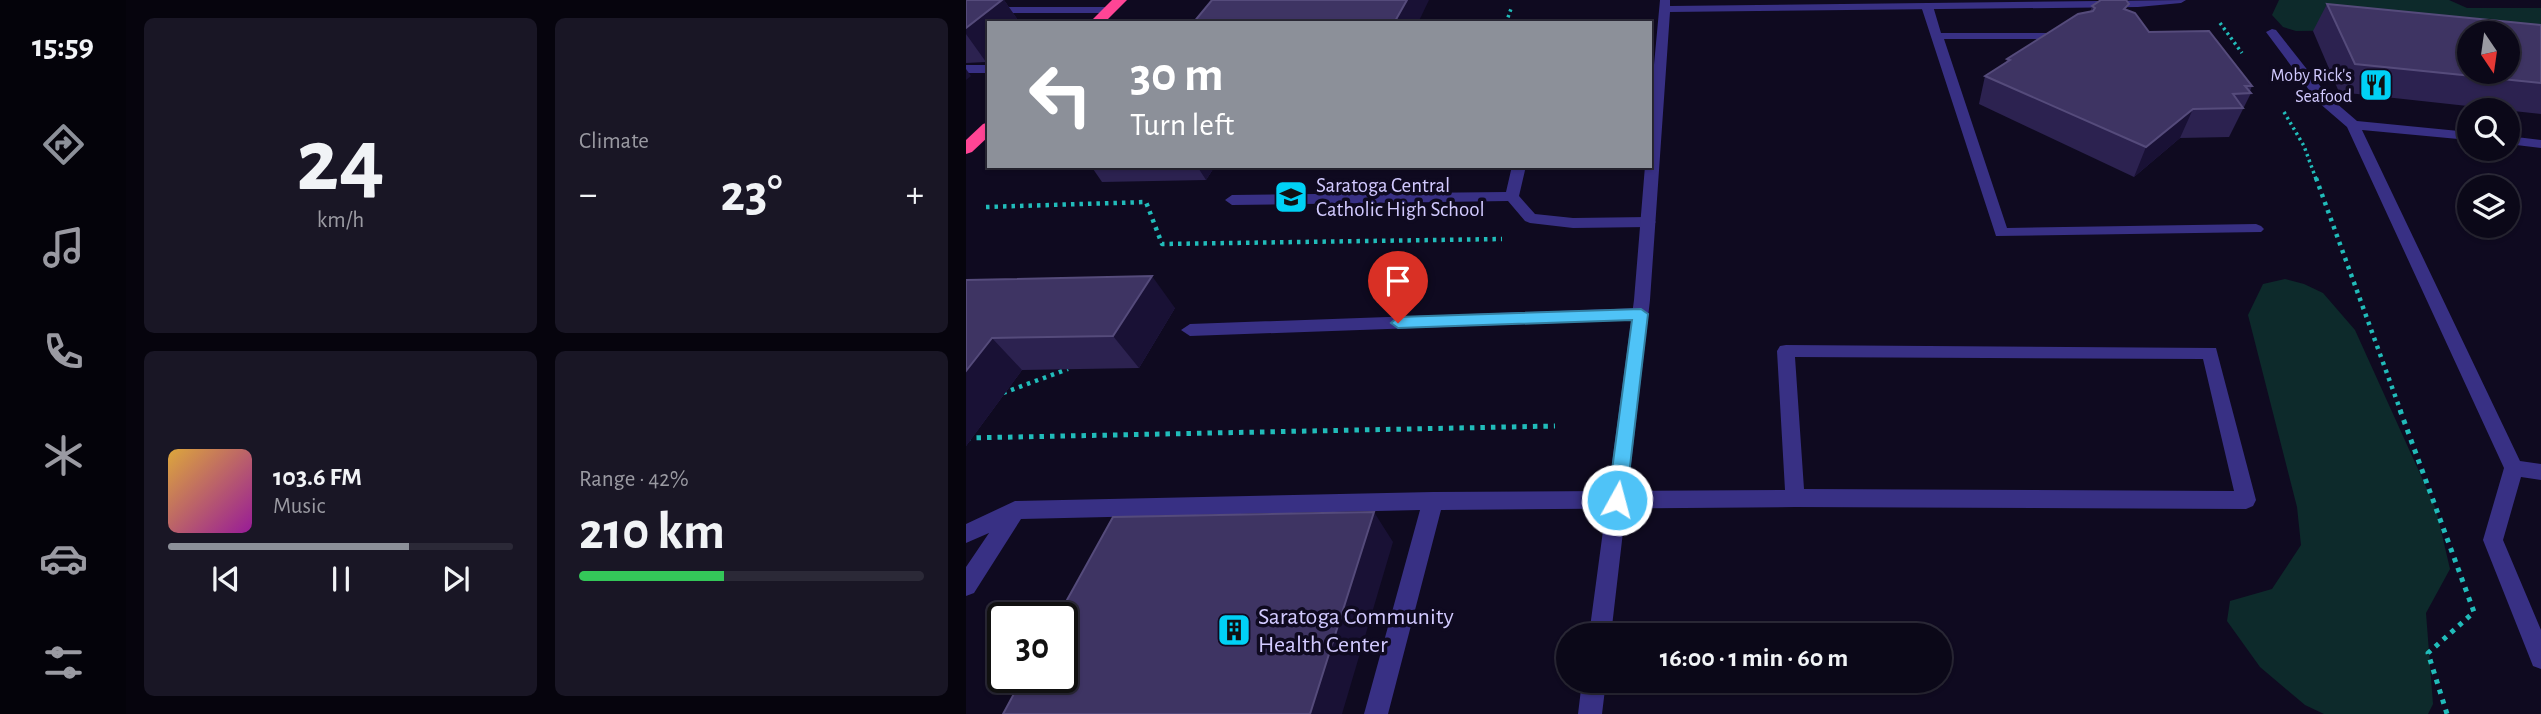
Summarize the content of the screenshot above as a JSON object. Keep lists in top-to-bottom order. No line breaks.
{"places":{"restaurant":["Moby Rick's Seafood"],"school or university":["Saratoga Central Catholic High School"],"building":["Saratoga Community Health Center"]},"north":"bottom","page":{"tabs":"15:59","tile":[["24","km/h"],"Climate",["Range · 42%","210 km"]],"turn":["30 m","Turn left"],"heat":["−","23°","+"],"song":["103.6 FM","Music"],"limit":"30","trip":"16:00 · 1 min · 60 m"}}
